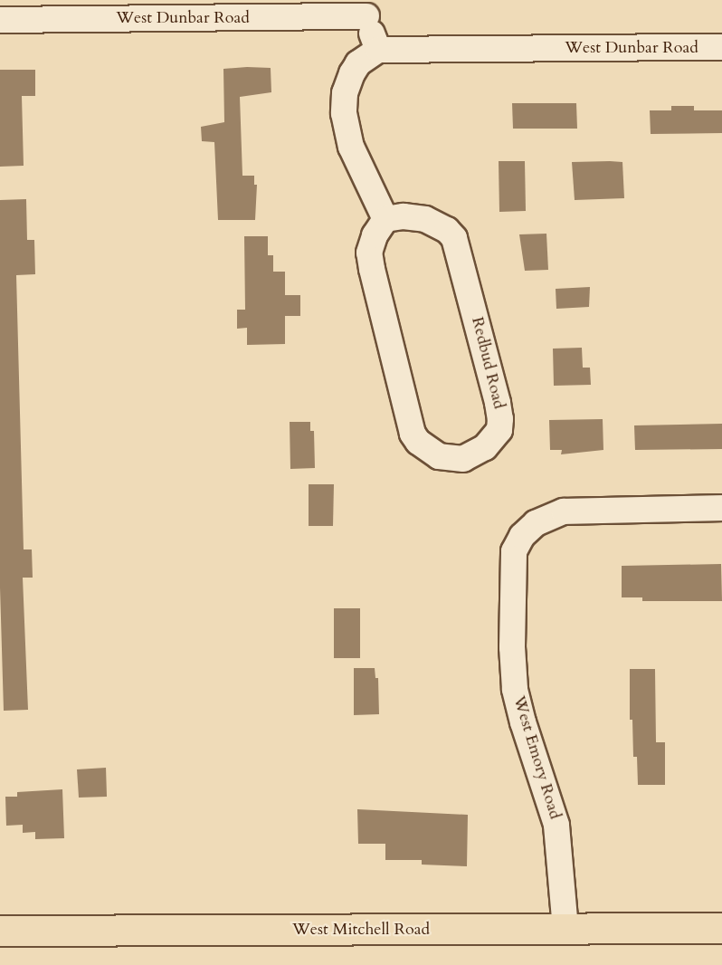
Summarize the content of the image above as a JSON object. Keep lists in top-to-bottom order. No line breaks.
{"streets":{"main road":["West Mitchell Road"],"street":["West Dunbar Road","Redbud Road","West Emory Road"]},"crossings":[["West Emory Road","West Mitchell Road"]]}
